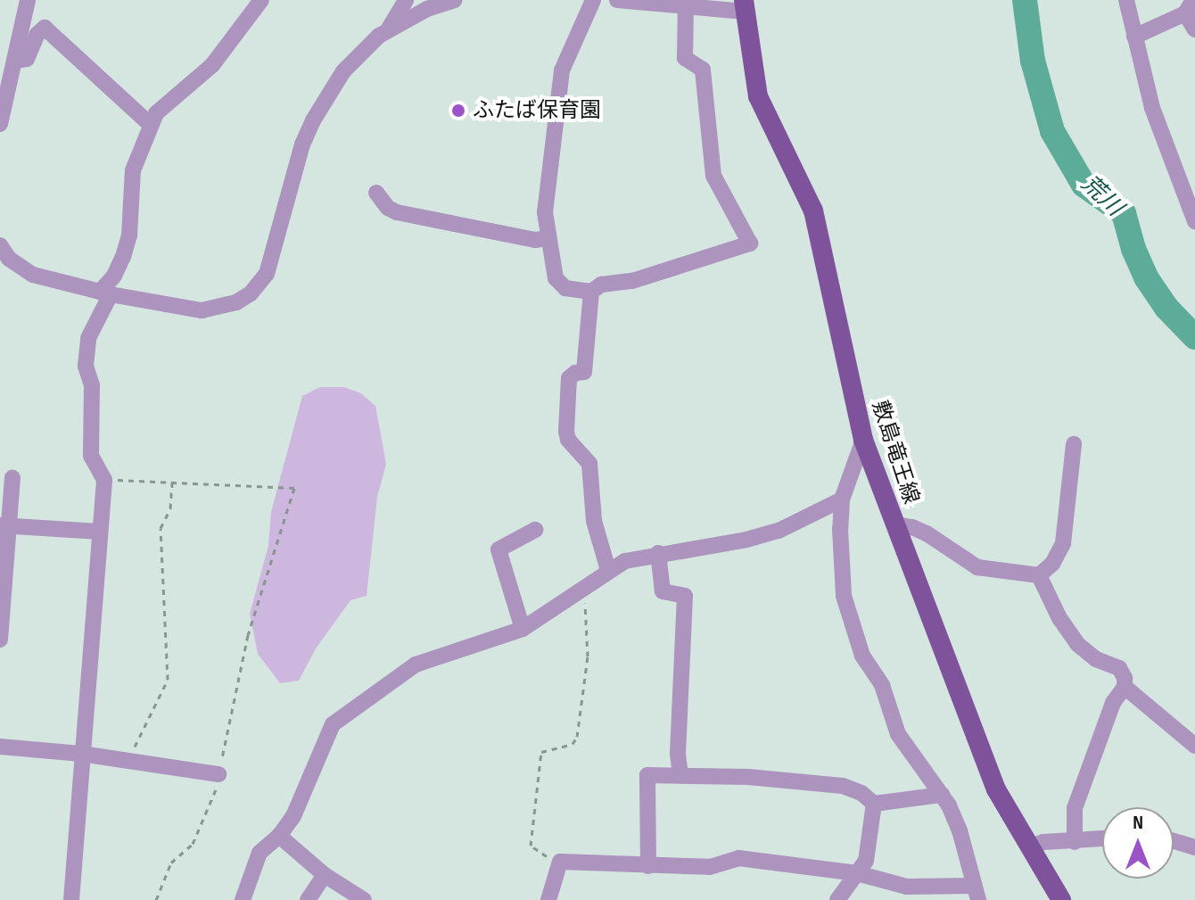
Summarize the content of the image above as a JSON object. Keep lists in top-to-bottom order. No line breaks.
{"streets":{"main road":["敷島竜王線"]},"water":["荒川"],"places":["ふたば保育園"],"north":"top"}
